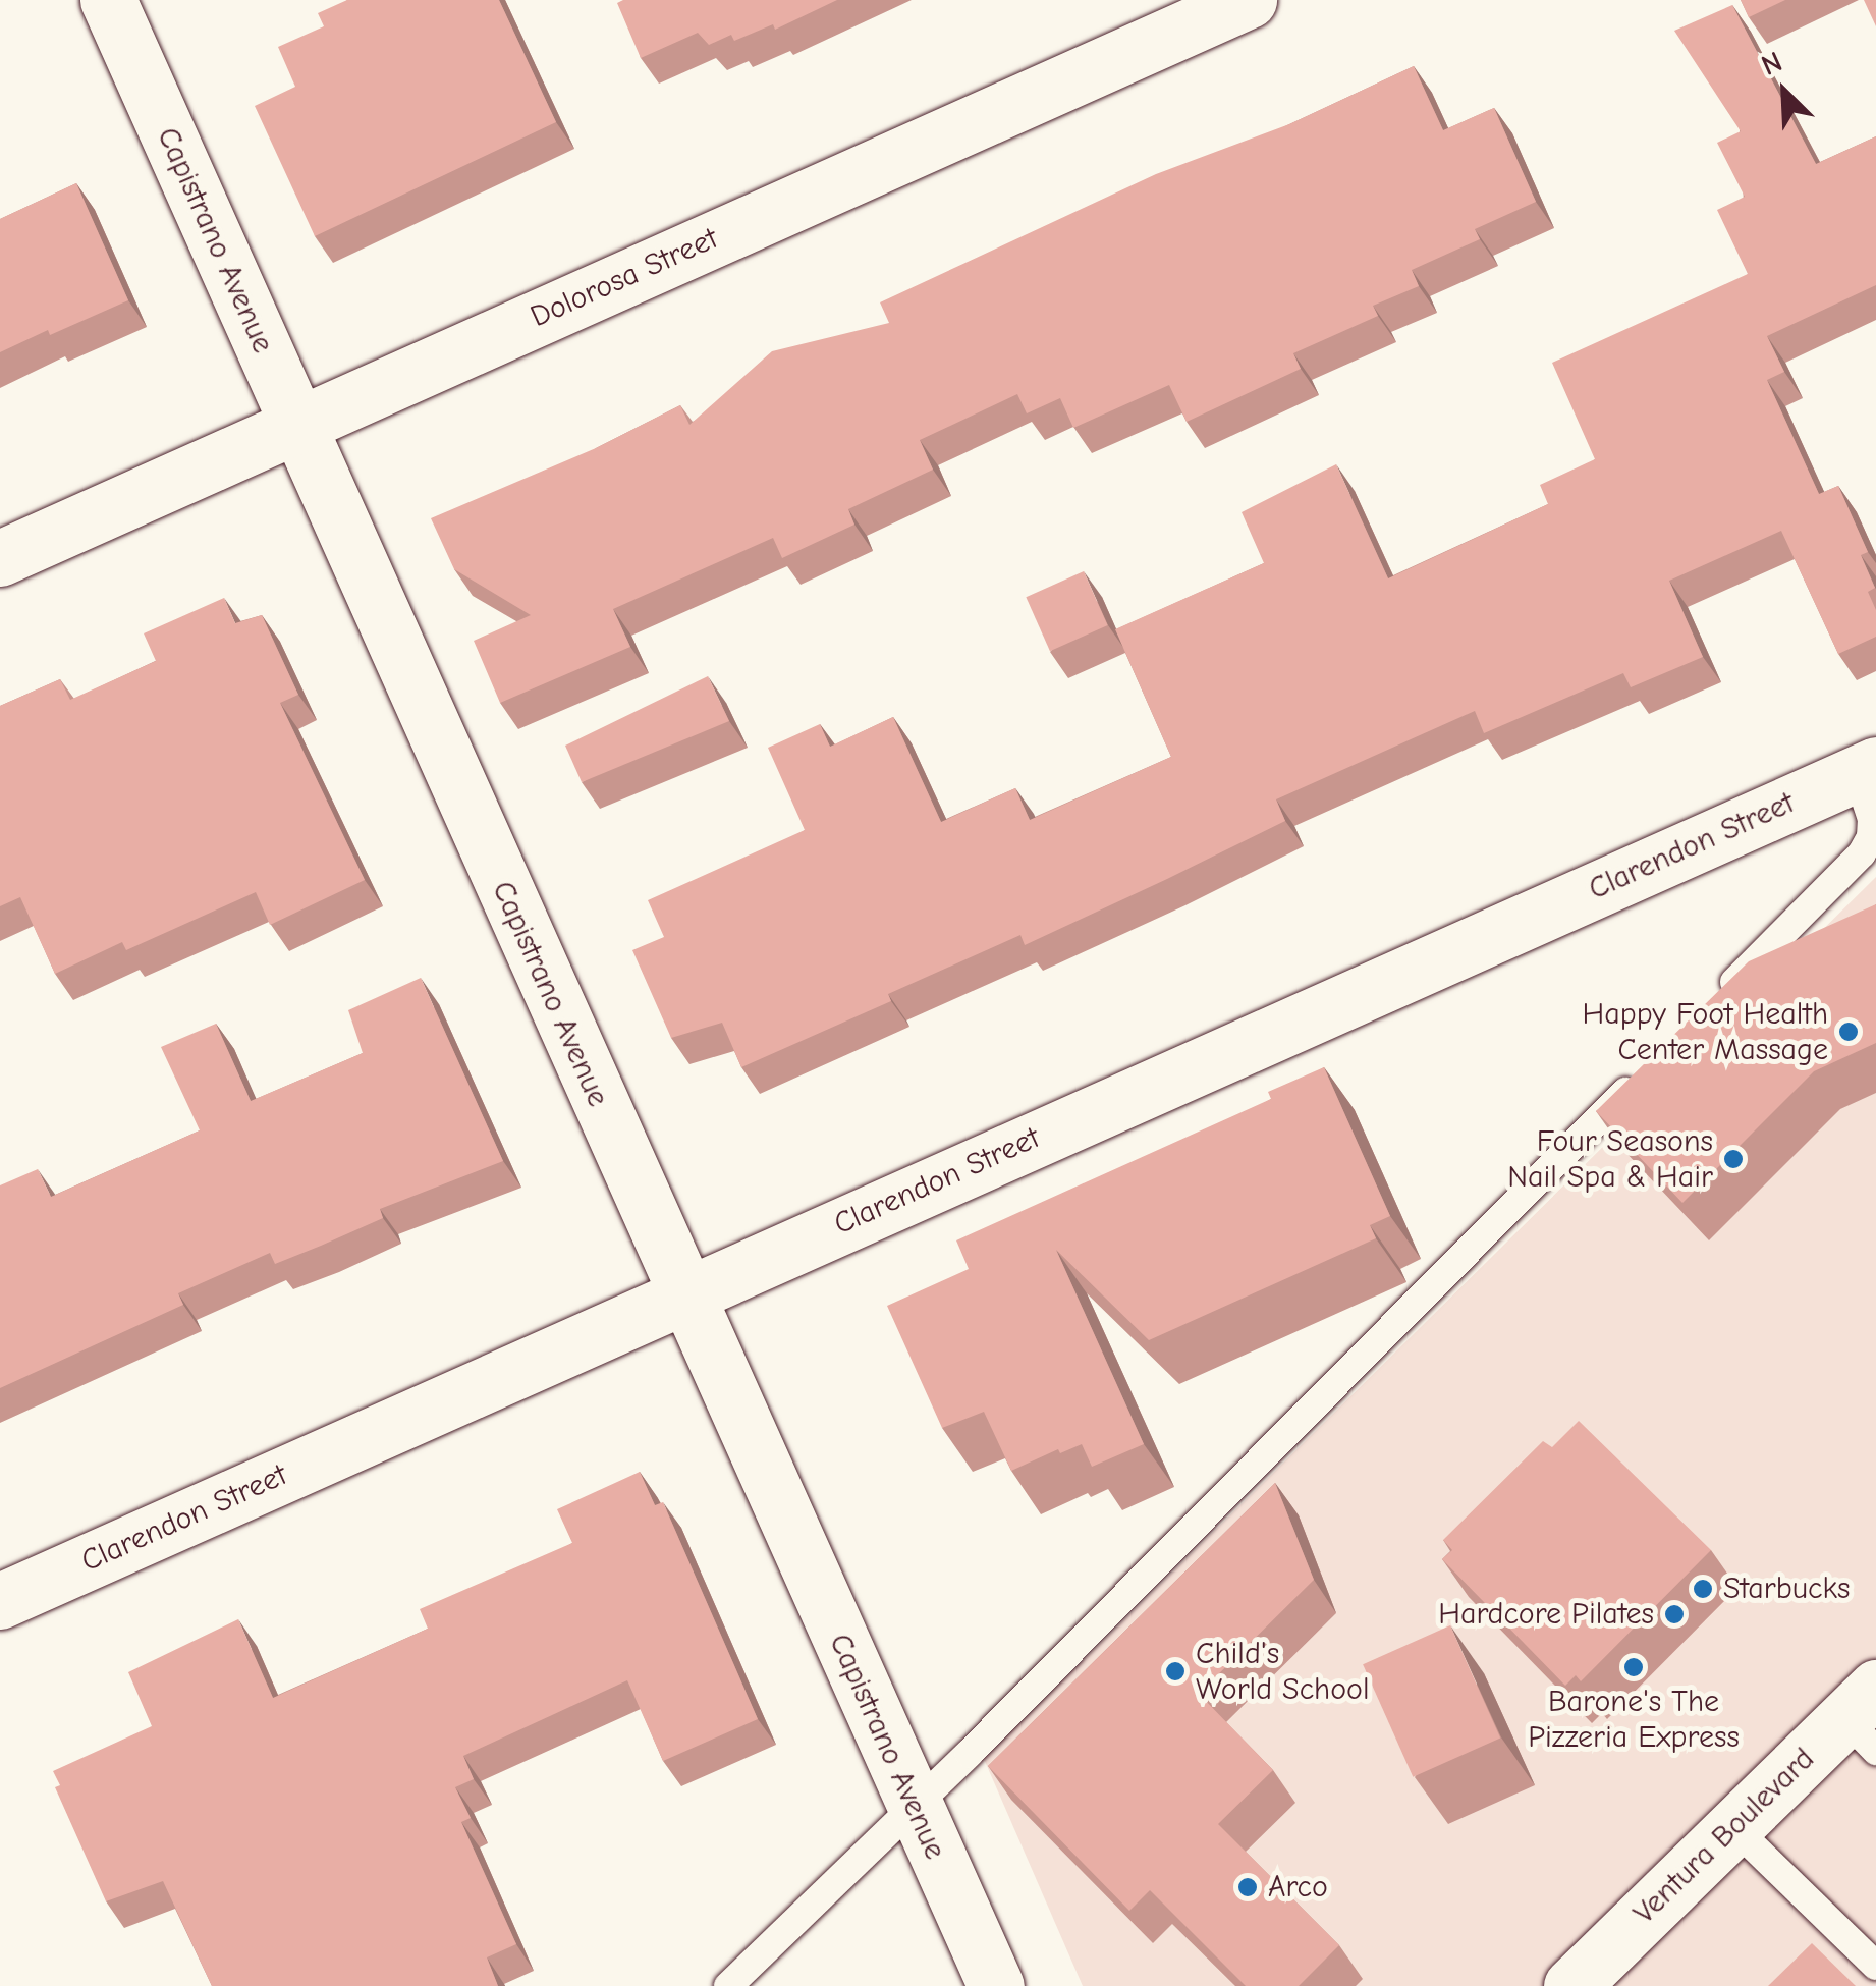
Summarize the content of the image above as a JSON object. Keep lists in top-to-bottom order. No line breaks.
{"streets":{"street":["Capistrano Avenue","Dolorosa Street","Clarendon Street","Ventura Boulevard"]},"crossings":[["Capistrano Avenue","Dolorosa Street"],["Capistrano Avenue","Clarendon Street"]],"places":["Happy Foot Health Center Massage","Four Seasons Nail Spa & Hair","Starbucks","Hardcore Pilates","Barone's The Pizzeria Express","Child's World School","Arco"],"north":"top left"}
